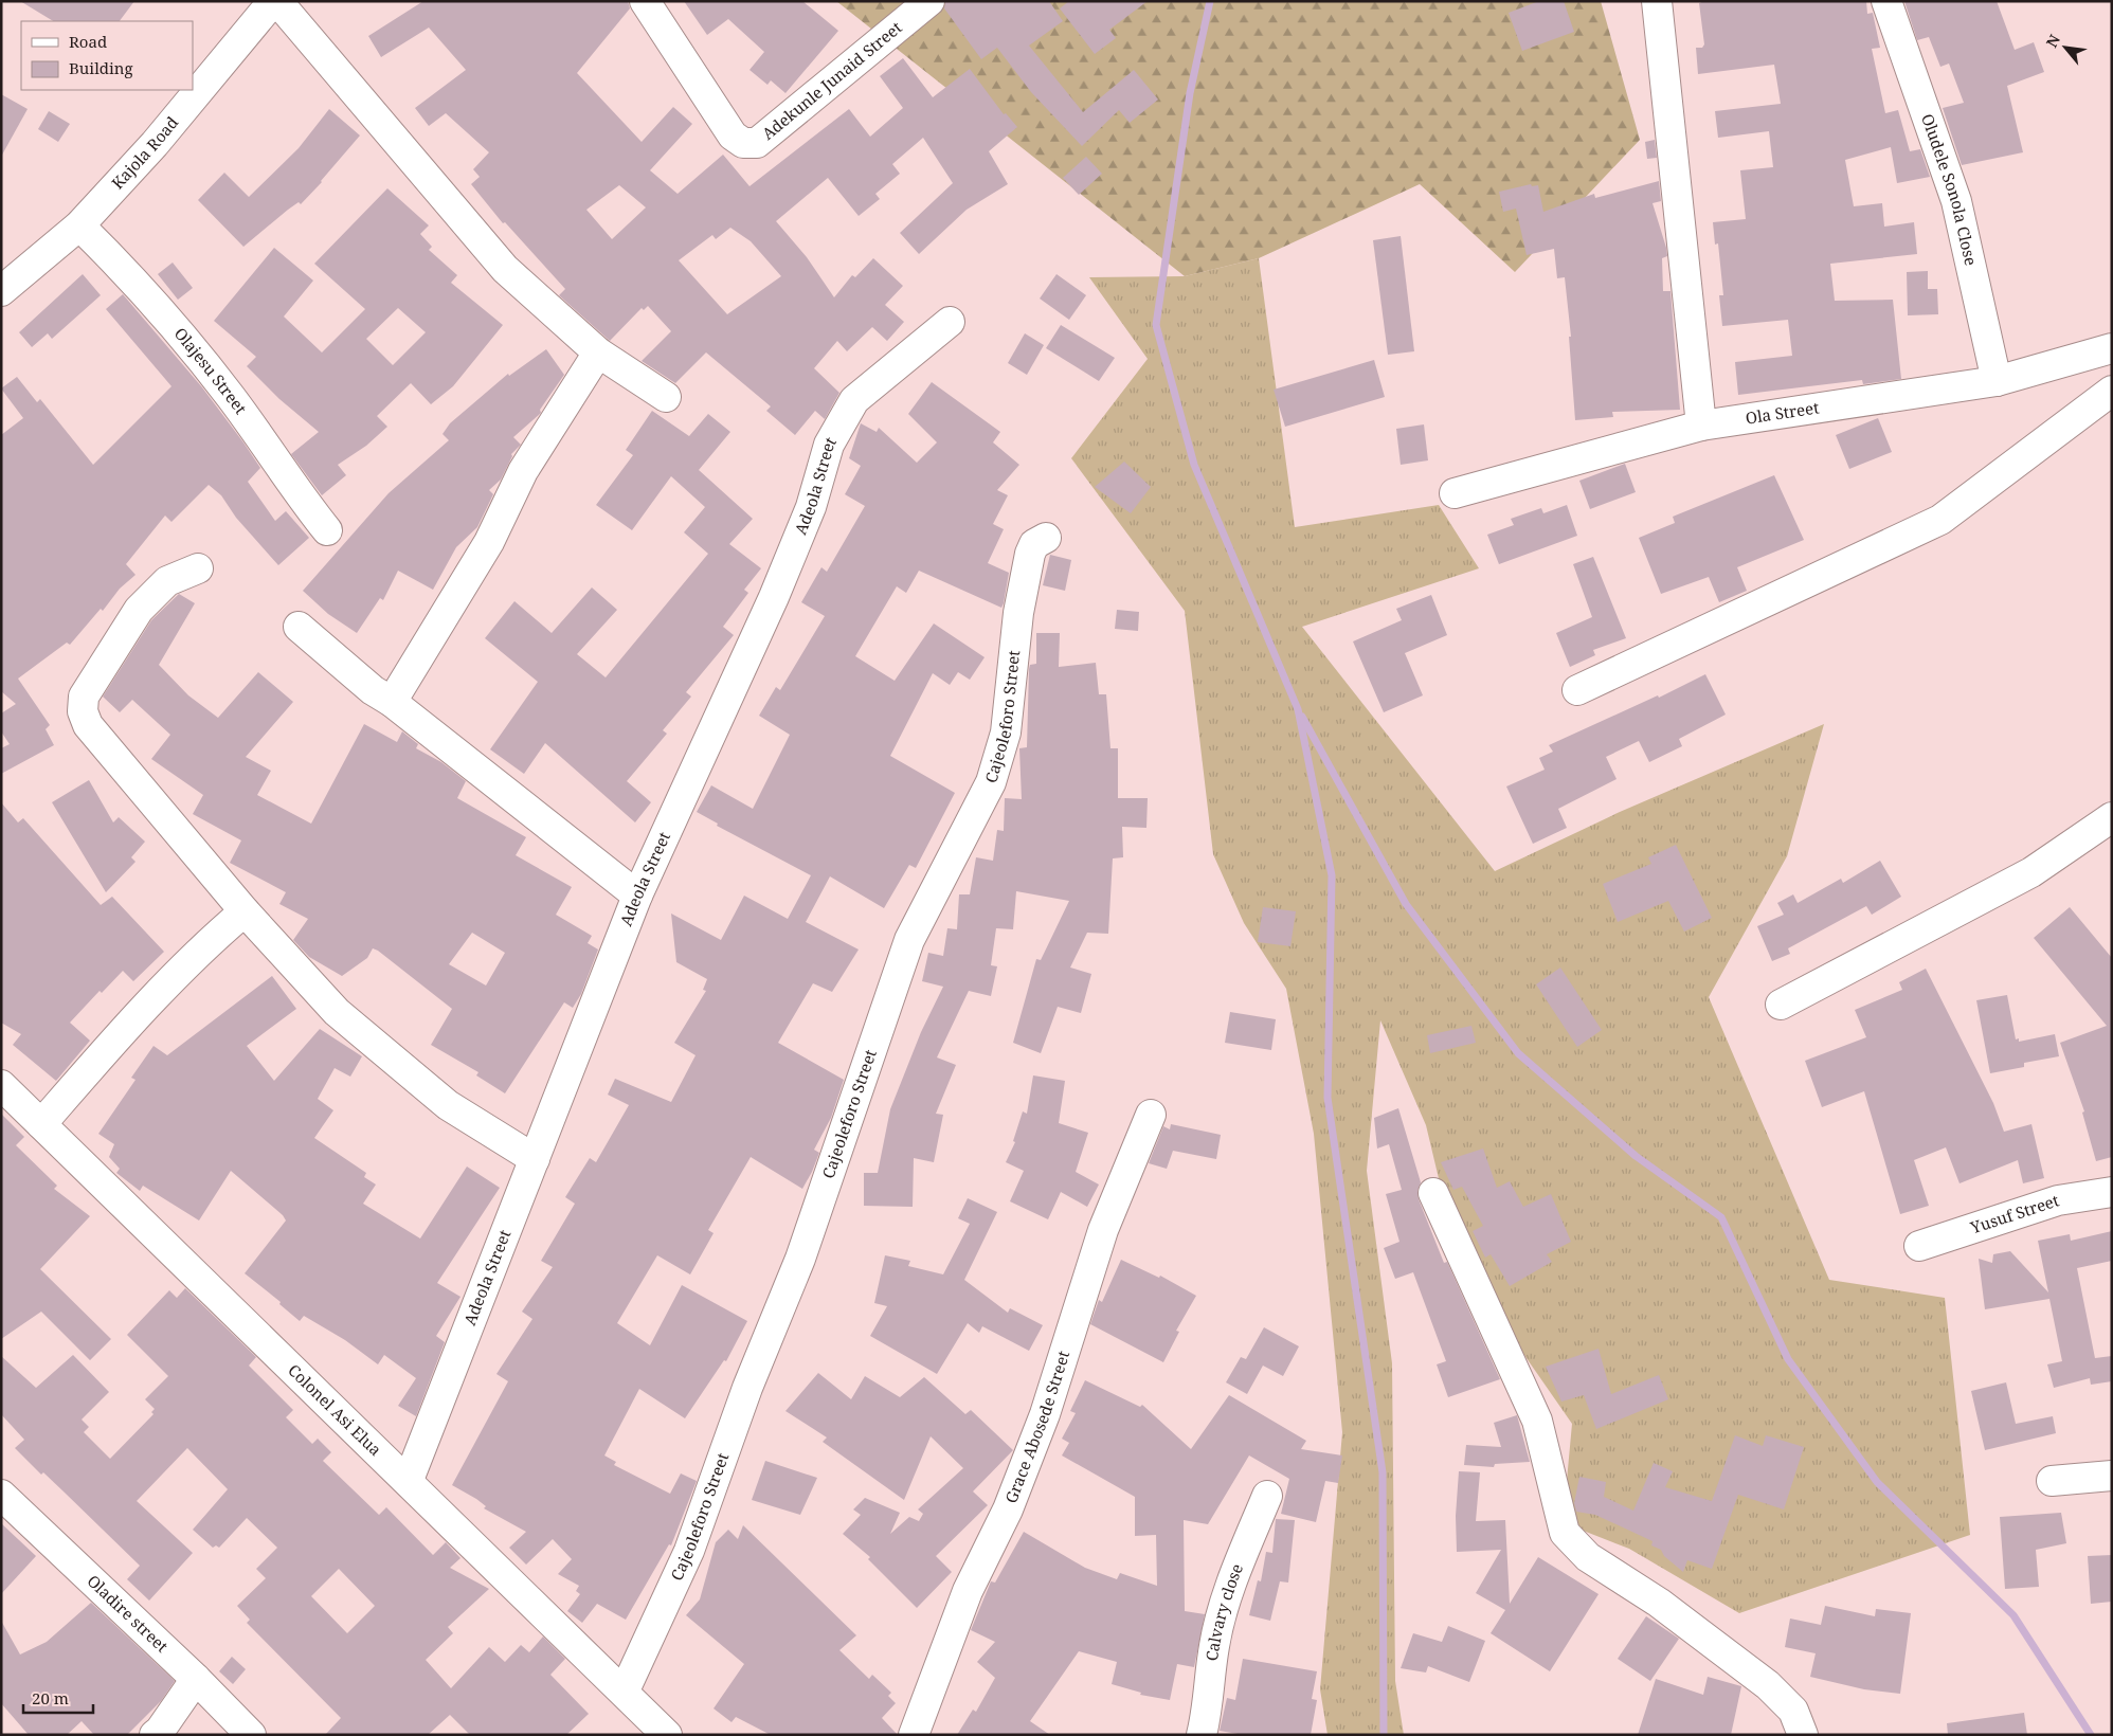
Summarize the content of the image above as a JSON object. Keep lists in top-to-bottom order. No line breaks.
{"streets":{"street":["Adekunle Junaid Street","Kajola Road","Oludele Sonola Close","Olajesu Street","Ola Street","Adeola Street","Cajeoleforo Street","Yusuf Street","Colonel Asi Elua","Grace Abosede Street","Oladire street","Calvary close"]},"crossings":[["Kajola Road","Olajesu Street"],["Oludele Sonola Close","Ola Street"],["Adeola Street","Colonel Asi Elua"],["Cajeoleforo Street","Colonel Asi Elua"]],"legend":["Road","Building"],"scale_bar":"20 m","north":"top left"}
